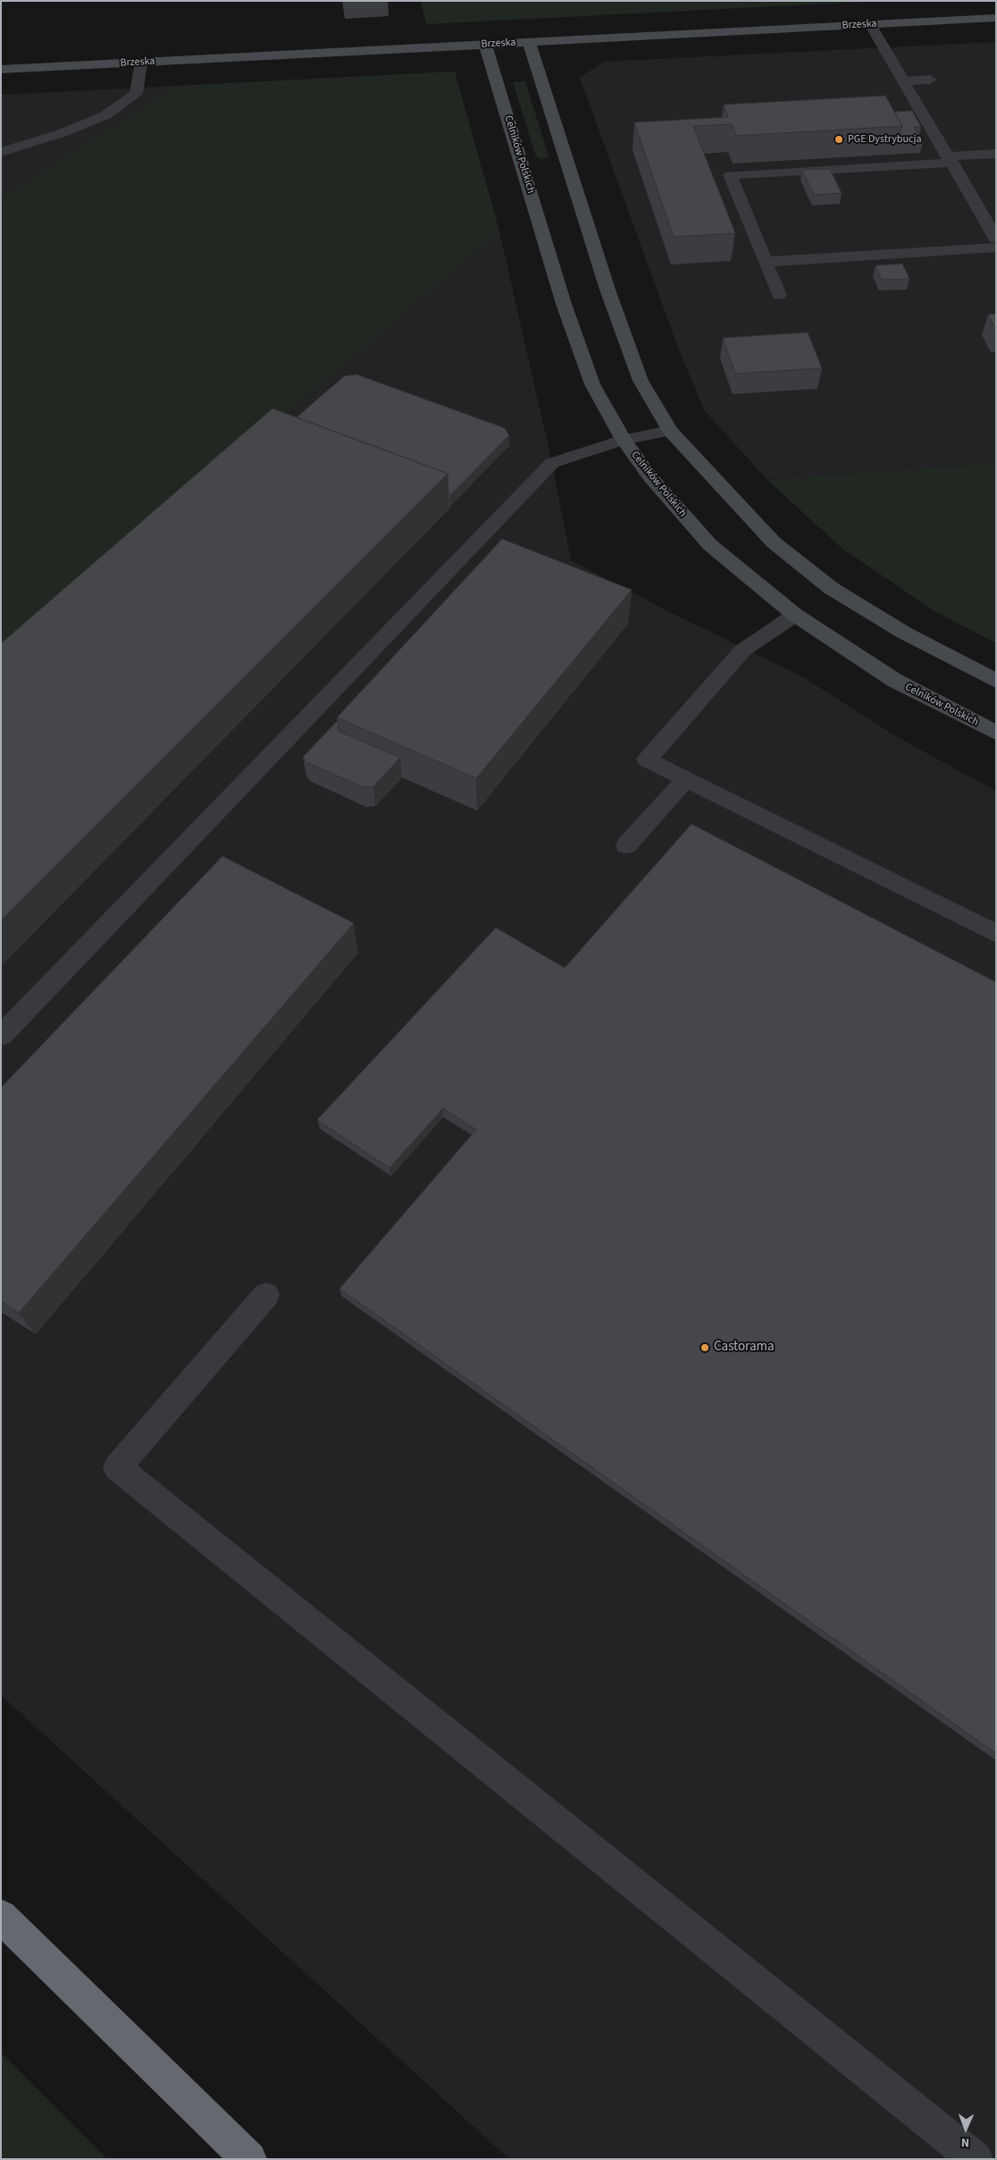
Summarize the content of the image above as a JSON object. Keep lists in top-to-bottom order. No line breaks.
{"streets":{"street":["Brzeska","Celników Polskich"]},"crossings":[["Brzeska","Celników Polskich"]],"places":["PGE Dystrybucja","Castorama"],"north":"bottom"}
